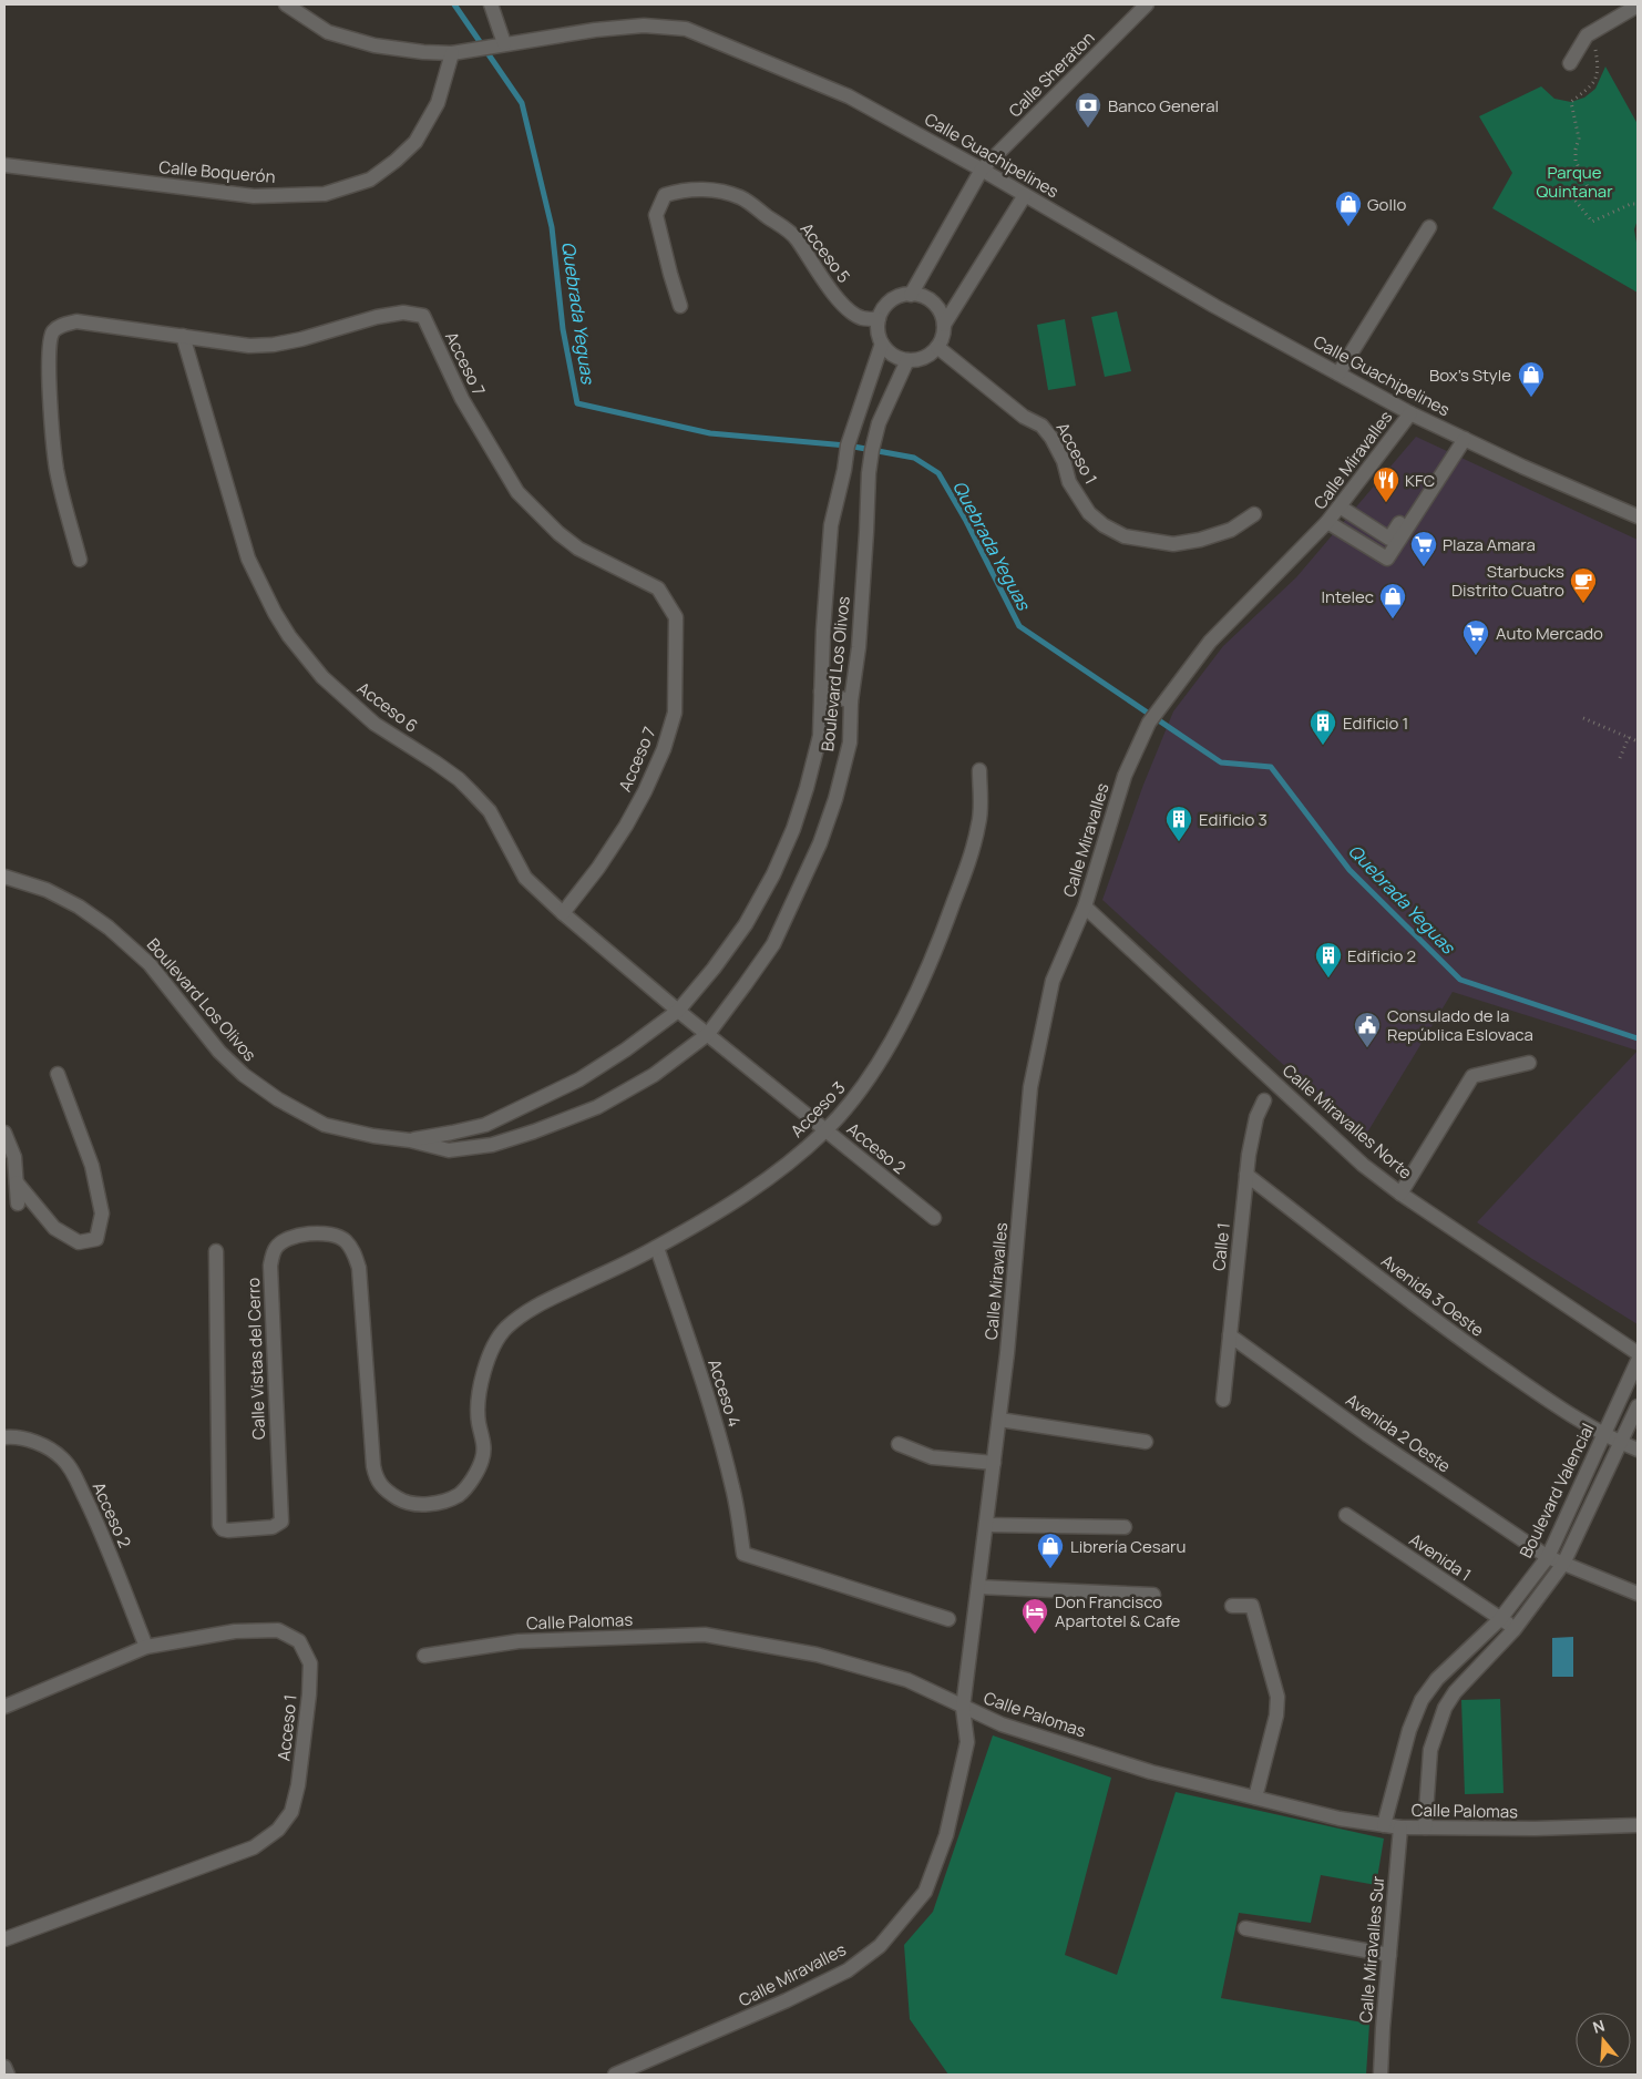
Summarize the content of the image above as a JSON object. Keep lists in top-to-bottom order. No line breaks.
{"streets":{"street":["Calle Sheraton","Calle Guachipelines","Calle Boquerón","Acceso 5","Acceso 7","Acceso 1","Calle Miravalles","Boulevard Los Olivos","Acceso 6","Acceso 3","Calle Miravalles Norte","Acceso 2","Calle 1","Avenida 3 Oeste","Calle Vistas del Cerro","Acceso 4","Avenida 2 Oeste","Boulevard Valencial","Avenida 1","Calle Palomas","Calle Miravalles Sur"]},"crossings":[["Calle Sheraton","Calle Guachipelines"],["Calle Guachipelines","Calle Boquerón"],["Calle Guachipelines","Calle Miravalles"],["Acceso 5","Acceso 1"],["Acceso 5","Boulevard Los Olivos"],["Acceso 7","Acceso 6"],["Acceso 1","Boulevard Los Olivos"],["Acceso 1","Acceso 2"],["Calle Miravalles","Calle Miravalles Norte"],["Calle Miravalles","Calle Palomas"],["Boulevard Los Olivos","Acceso 6"],["Boulevard Los Olivos","Acceso 2"],["Acceso 6","Acceso 2"],["Acceso 3","Acceso 2"],["Acceso 3","Calle Vistas del Cerro"],["Acceso 3","Acceso 4"],["Calle 1","Avenida 3 Oeste"],["Calle 1","Avenida 2 Oeste"],["Avenida 3 Oeste","Boulevard Valencial"],["Avenida 2 Oeste","Boulevard Valencial"],["Boulevard Valencial","Avenida 1"],["Boulevard Valencial","Calle Palomas"],["Calle Palomas","Calle Miravalles Sur"]],"water":["Quebrada Yeguas"],"parks":["Parque Quintanar"],"places":{"bank":["Banco General"],"shop":["Gollo","Box's Style","Intelec","Librería Cesaru"],"restaurant":["KFC"],"supermarket":["Plaza Amara","Auto Mercado"],"cafe":["Starbucks Distrito Cuatro"],"building":["Edificio 1","Edificio 3","Edificio 2"],"public building":["Consulado de la República Eslovaca"],"hotel":["Don Francisco Apartotel & Cafe"]},"north":"top"}
